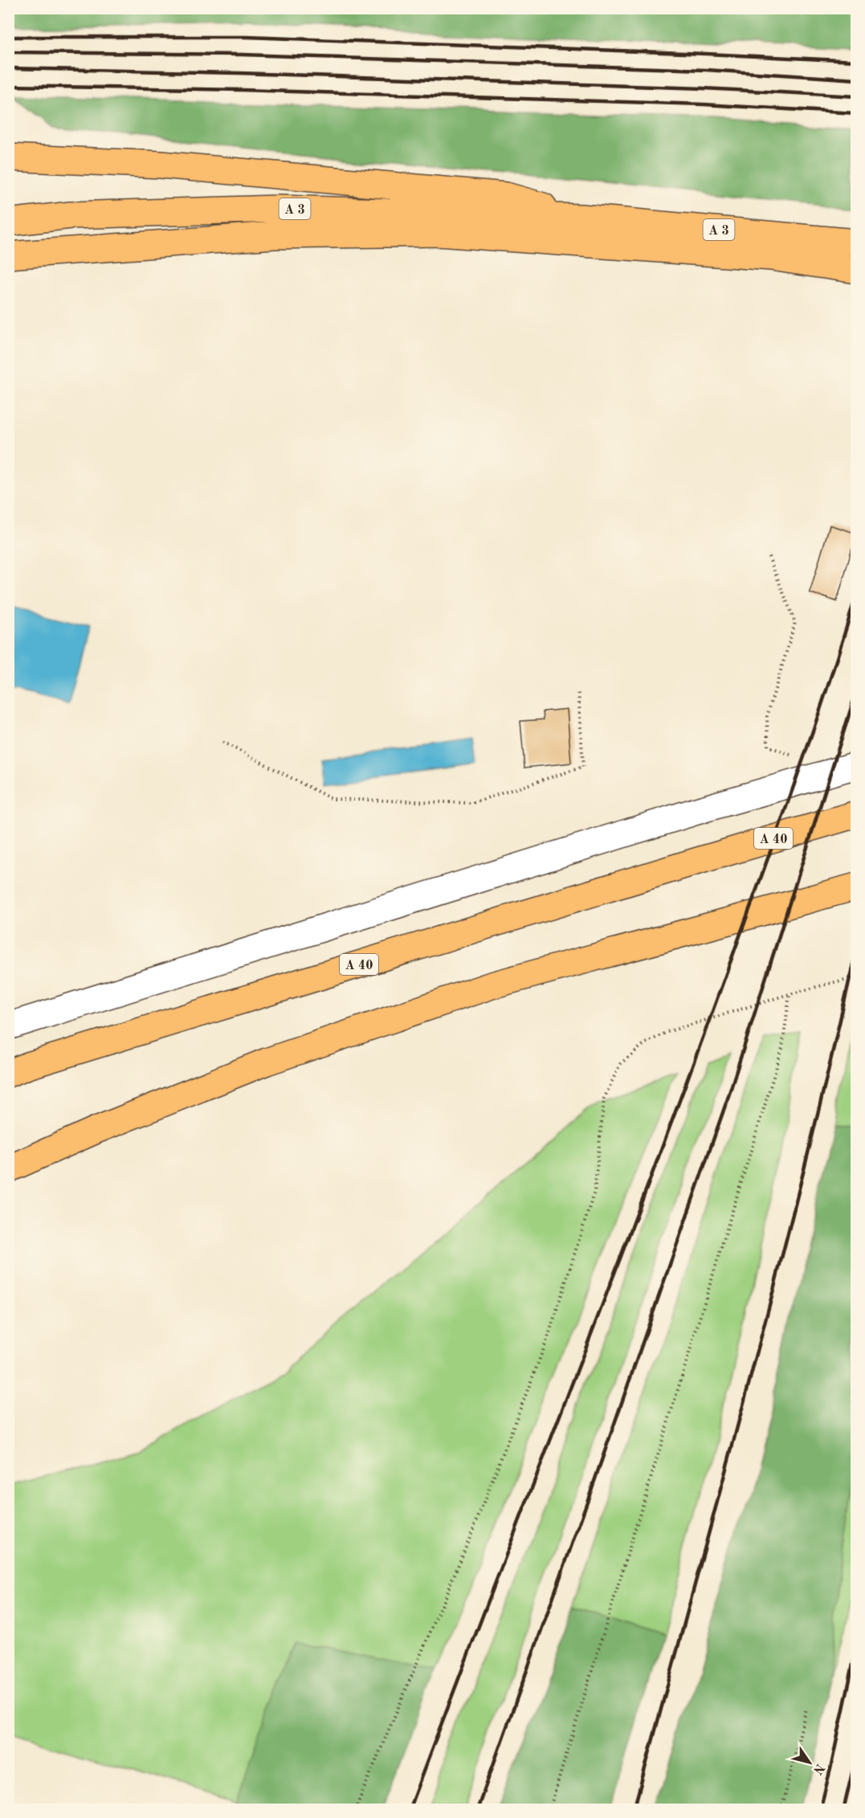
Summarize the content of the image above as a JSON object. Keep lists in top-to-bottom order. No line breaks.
{"streets":{"highway":["A 3","A 40"]},"north":"bottom right"}
